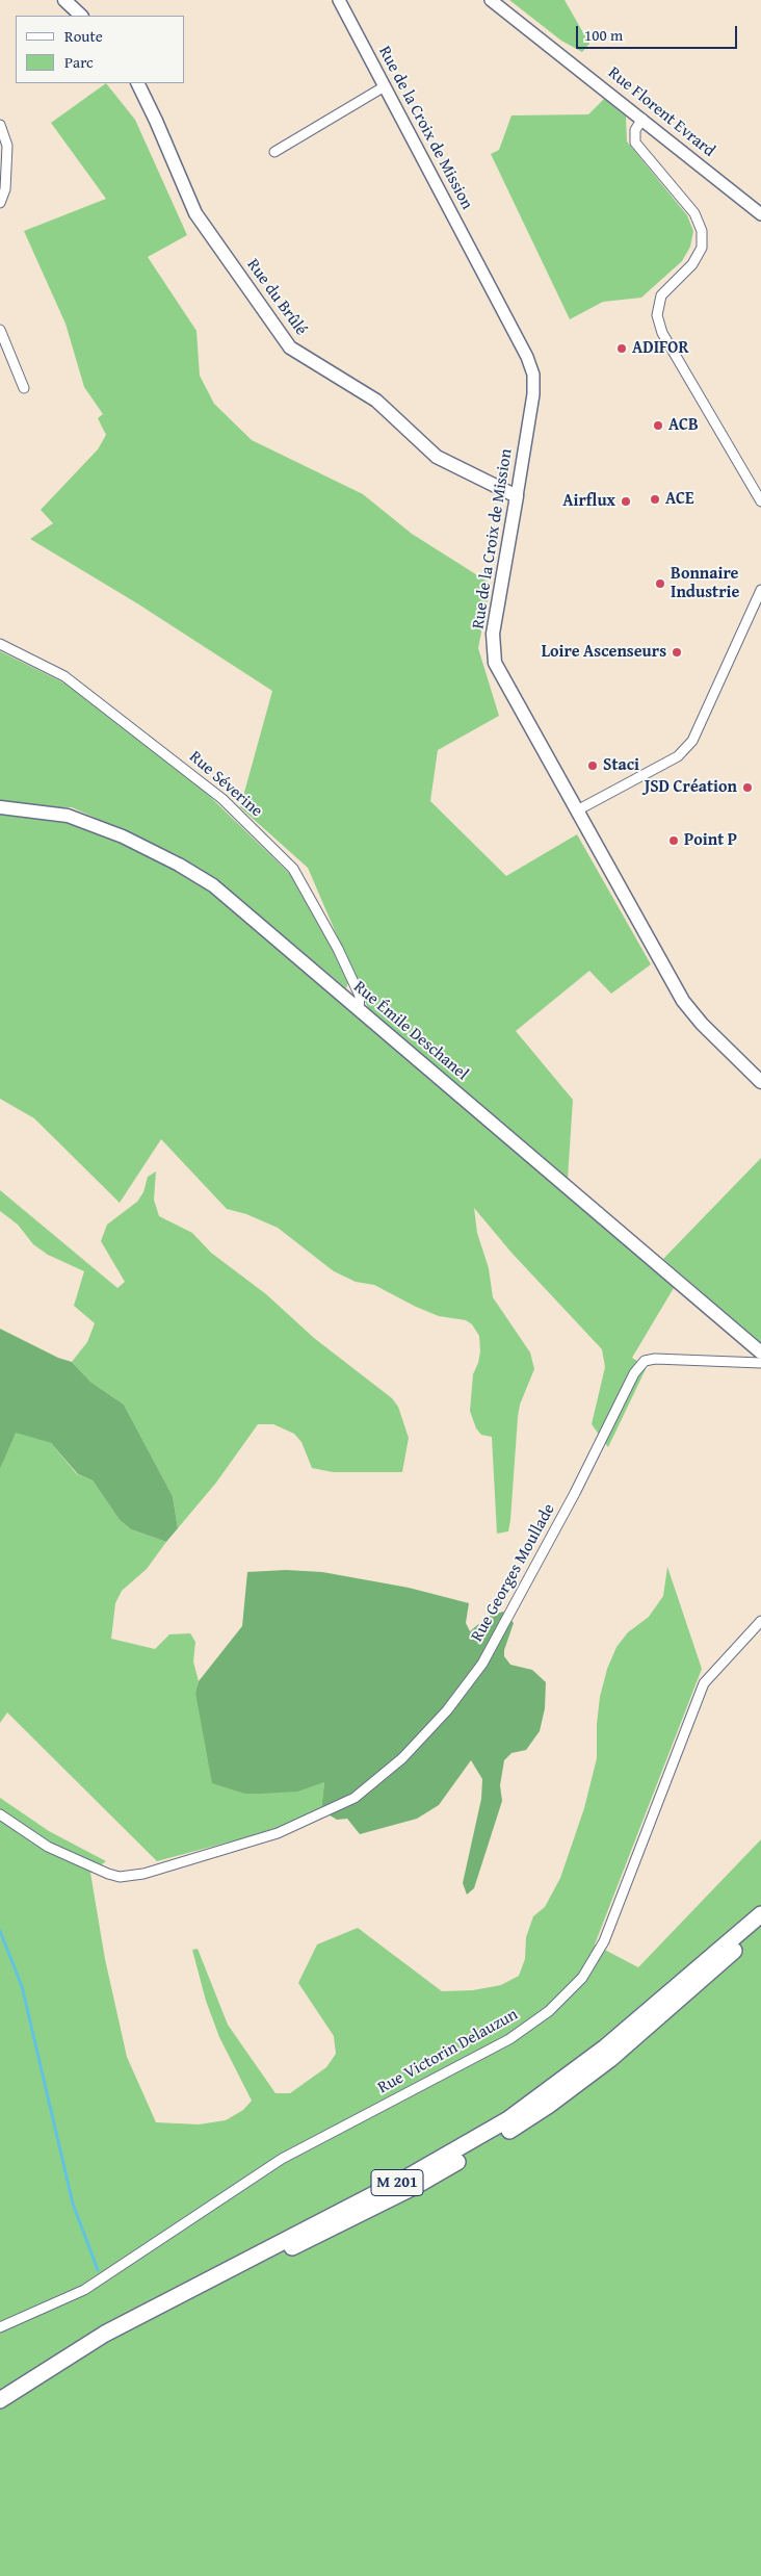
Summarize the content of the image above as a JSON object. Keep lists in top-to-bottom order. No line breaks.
{"streets":{"highway":["M 201"],"main road":["Rue de la Croix de Mission","Rue du Brûlé","Rue Émile Deschanel"],"street":["Rue Florent Evrard","Rue Séverine","Rue Georges Moullade","Rue Victorin Delauzun"]},"crossings":[["Rue de la Croix de Mission","Rue du Brûlé"],["Rue Séverine","Rue Émile Deschanel"]],"places":["ADIFOR","ACB","ACE","Airflux","Bonnaire Industrie","Loire Ascenseurs","Staci","JSD Création","Point P"],"legend":["Route","Parc"],"scale_bar":"100 m"}
